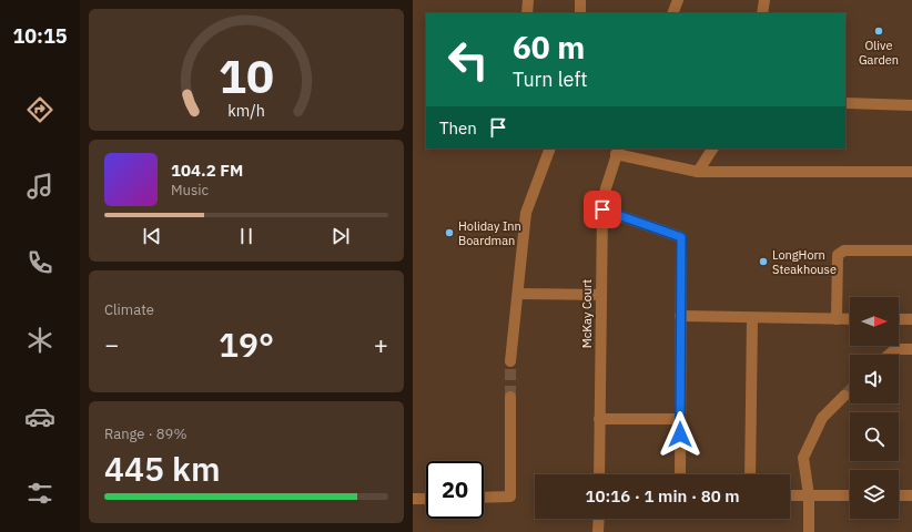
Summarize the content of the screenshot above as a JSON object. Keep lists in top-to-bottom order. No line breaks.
{"streets":{"street":["McKay Court"]},"places":["Olive Garden","Holiday Inn Boardman","LongHorn Steakhouse"],"north":"right","page":{"tabs":"10:15","turn":["60 m","Turn left"],"then":"Then","song":["104.2 FM","Music"],"tile":["Climate",["Range · 89%","445 km"]],"heat":["−","19°","+"],"limit":"20","trip":"10:16 · 1 min · 80 m","gauge":["10","km/h"]}}
